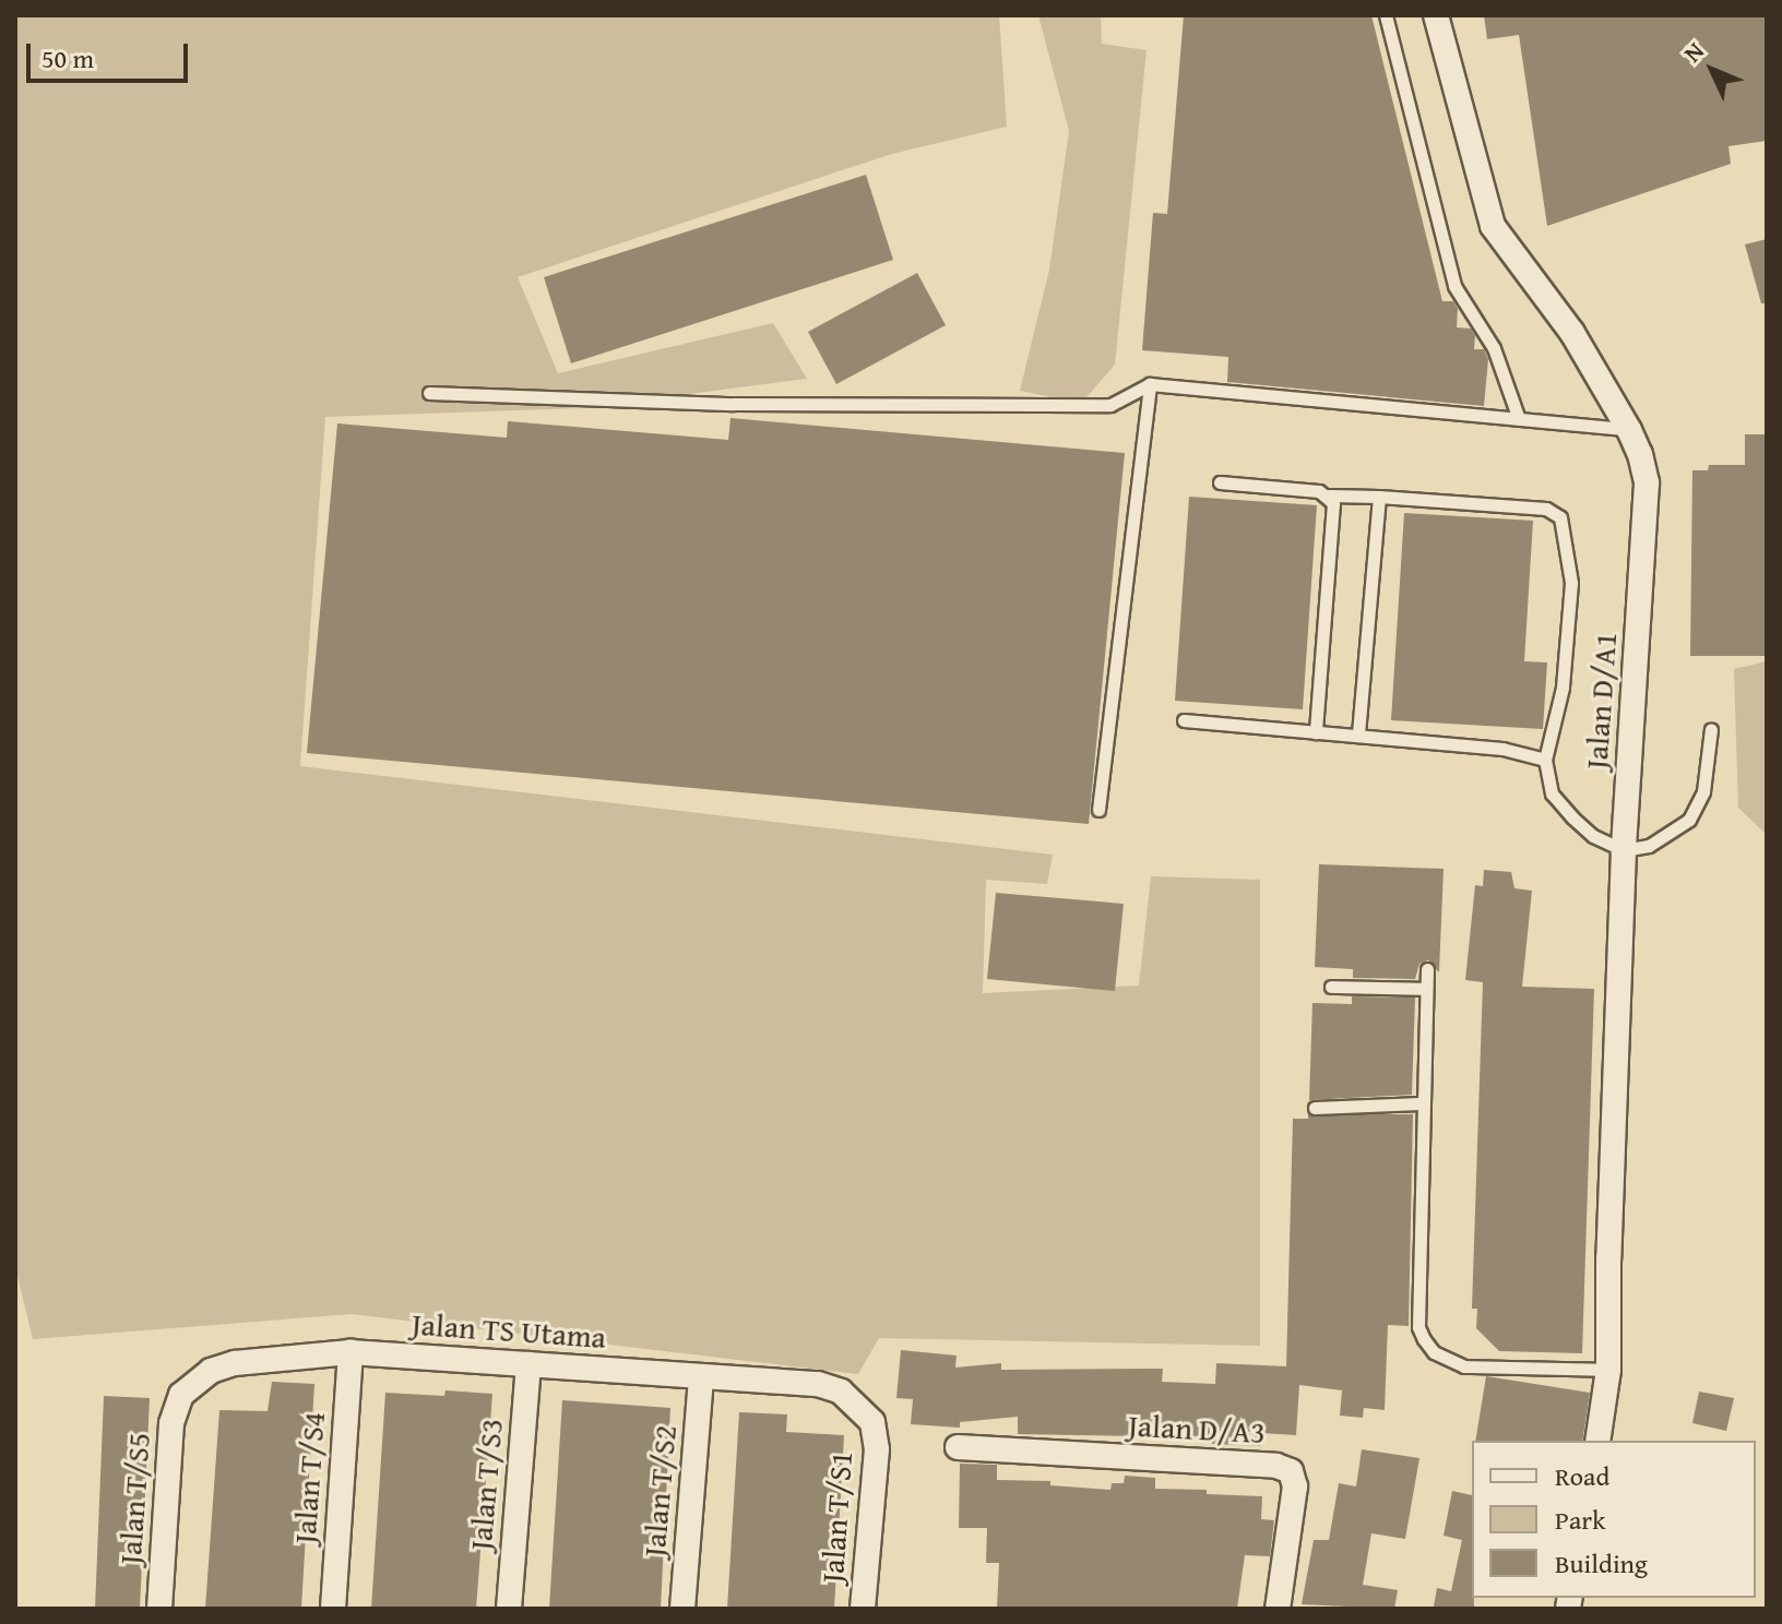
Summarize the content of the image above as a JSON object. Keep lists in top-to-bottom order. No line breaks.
{"streets":{"street":["Jalan D/A1","Jalan TS Utama","Jalan D/A3","Jalan T/S4","Jalan T/S3","Jalan T/S2","Jalan T/S5","Jalan T/S1"]},"crossings":[["Jalan TS Utama","Jalan T/S4"],["Jalan TS Utama","Jalan T/S3"],["Jalan TS Utama","Jalan T/S2"],["Jalan TS Utama","Jalan T/S5"],["Jalan TS Utama","Jalan T/S1"]],"legend":["Road","Park","Building"],"scale_bar":"50 m","north":"top left"}
